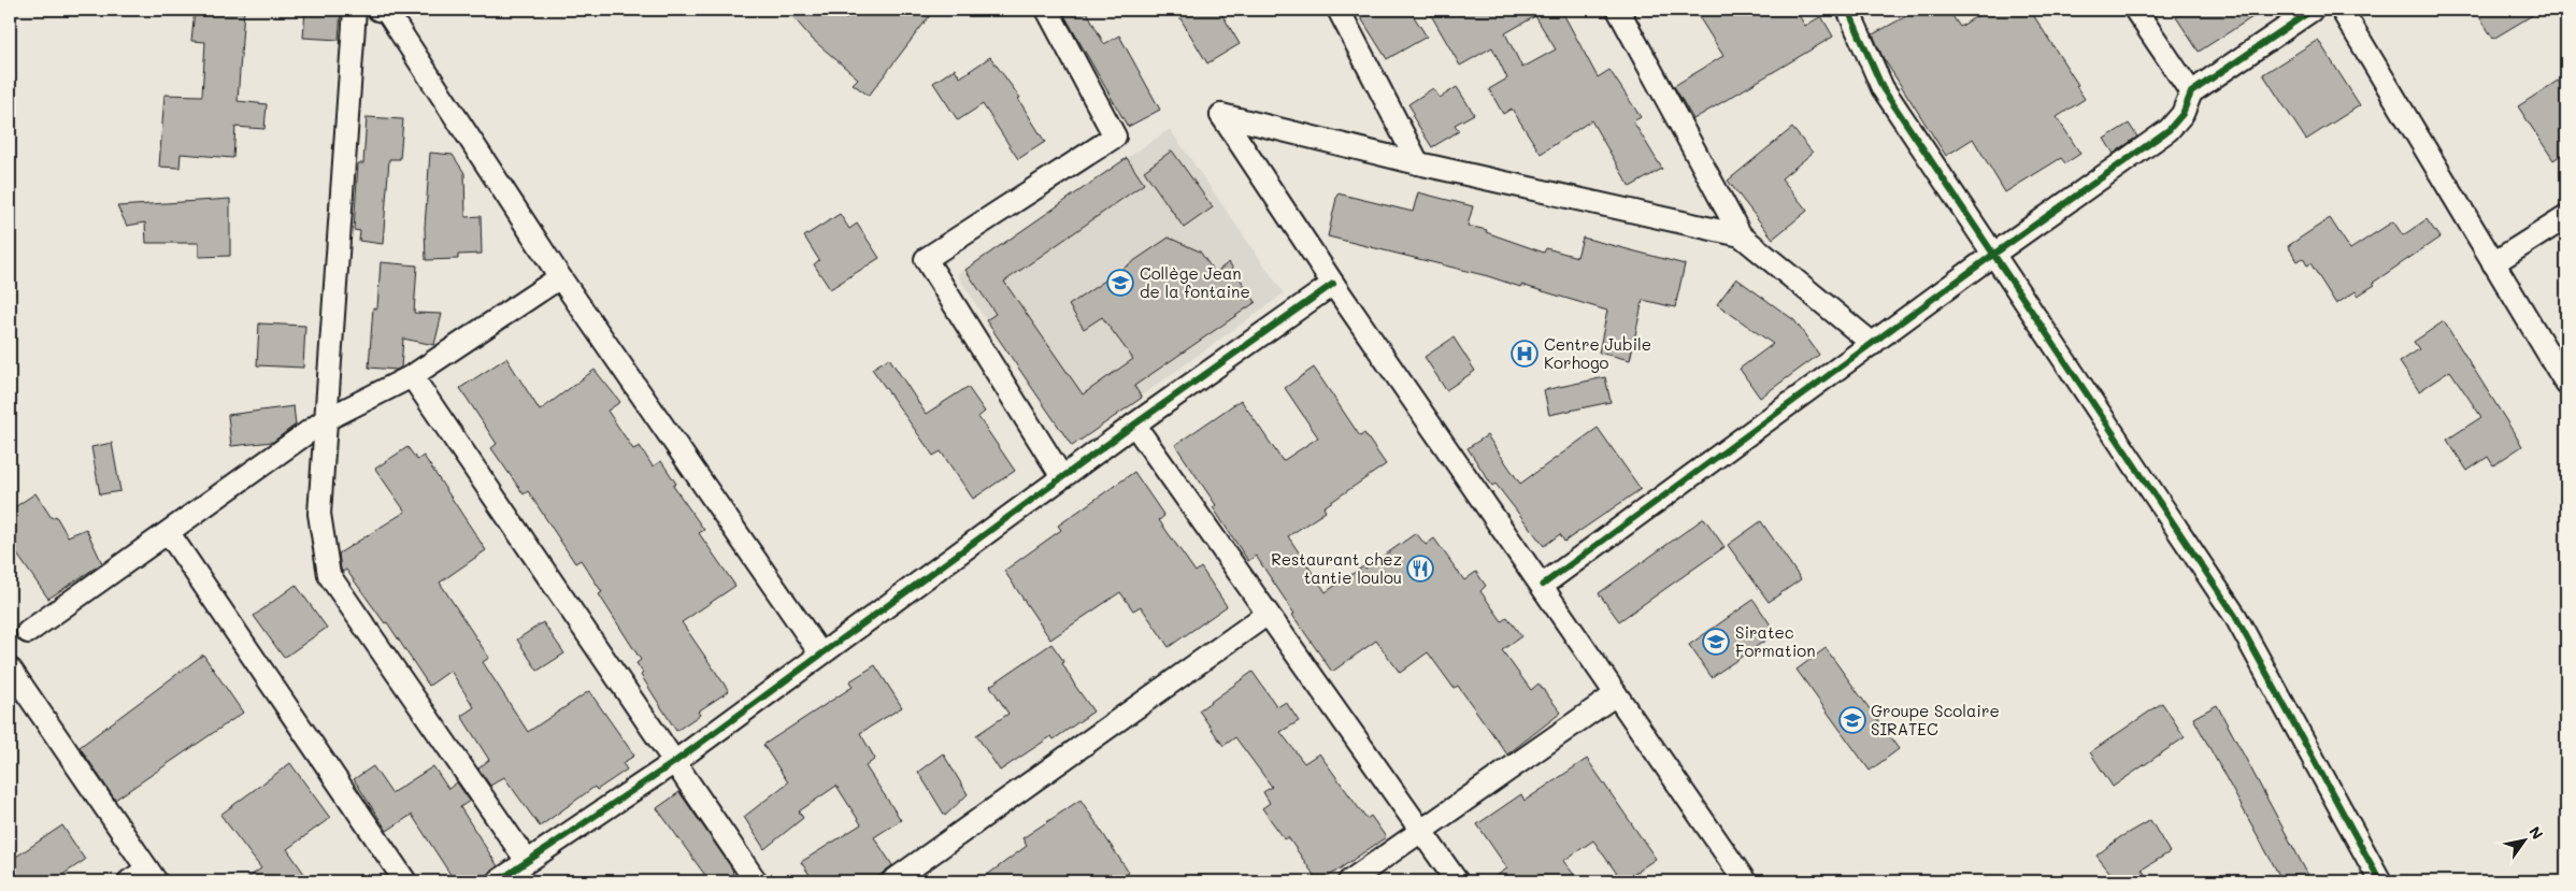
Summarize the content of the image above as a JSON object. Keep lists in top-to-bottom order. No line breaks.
{"places":{"school or university":["Collège Jean de la fontaine","Siratec Formation","Groupe Scolaire SIRATEC"],"hospital":["Centre Jubile Korhogo"],"restaurant":["Restaurant chez tantie loulou"]},"north":"top right"}
